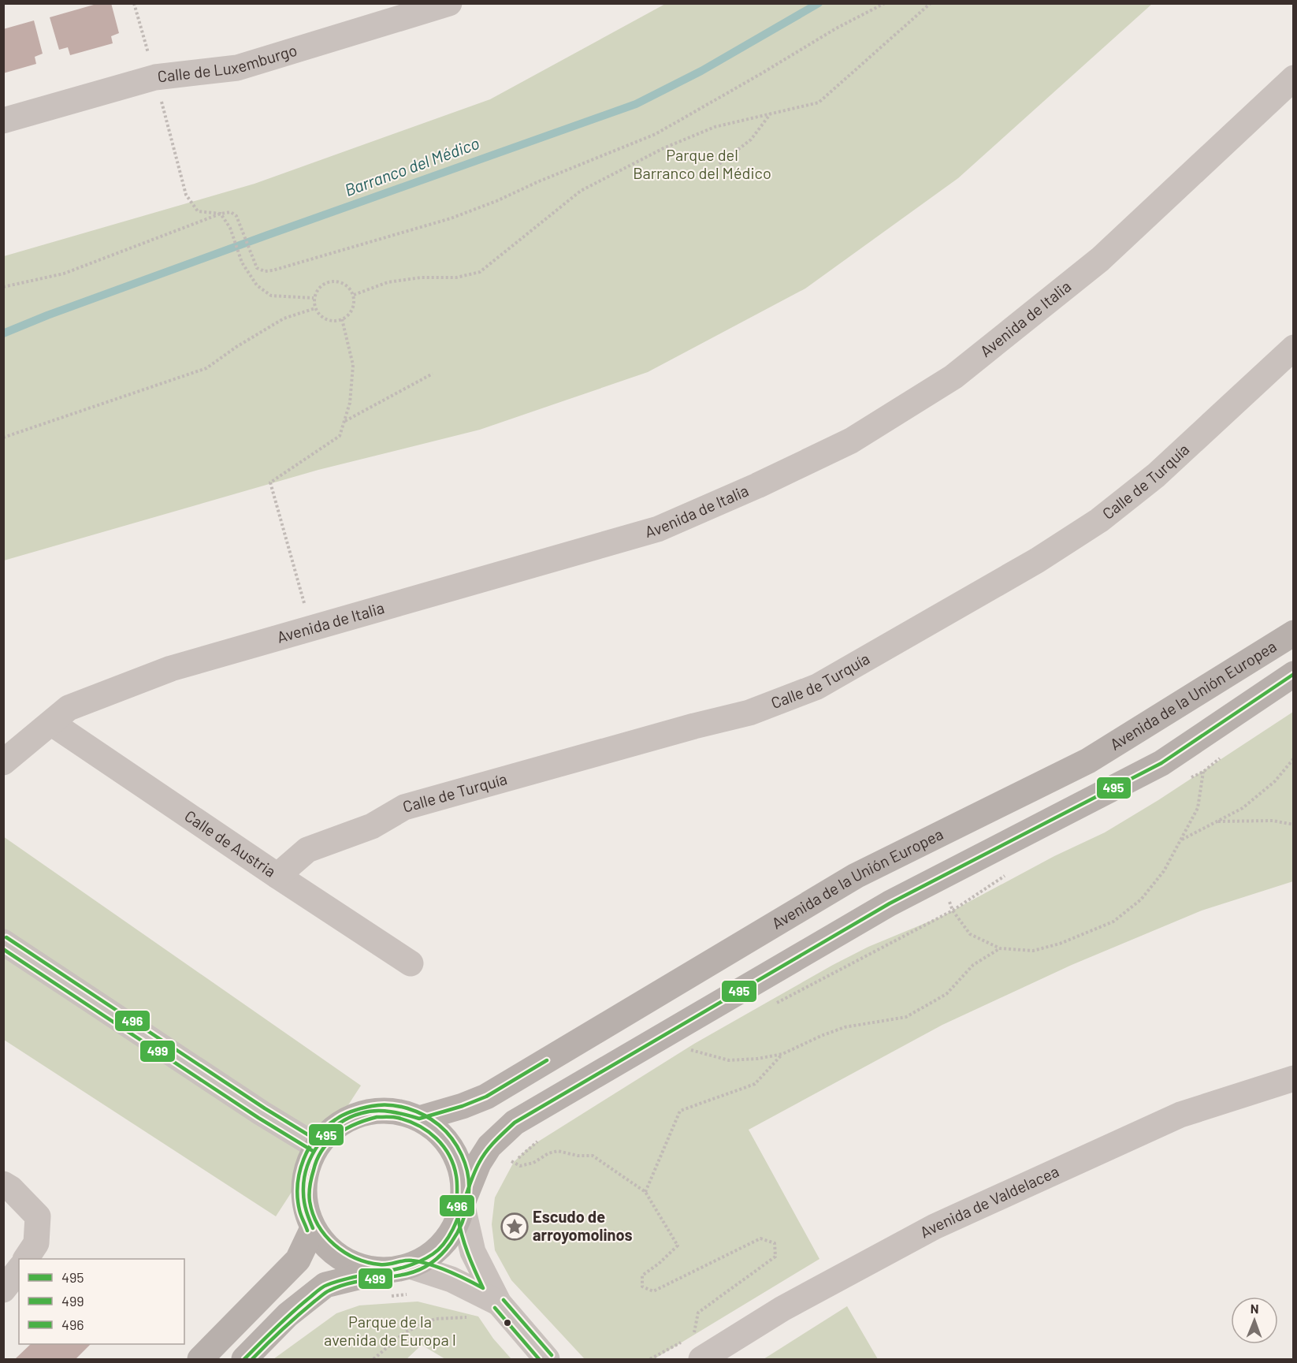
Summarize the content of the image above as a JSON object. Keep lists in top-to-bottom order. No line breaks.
{"streets":{"main road":["Avenida de la Unión Europea"],"street":["Calle de Luxemburgo","Avenida de Italia","Calle de Turquía","Calle de Austria","Avenida de Valdelacea"]},"crossings":[["Avenida de Italia","Calle de Austria"],["Calle de Turquía","Calle de Austria"]],"water":["Barranco del Médico"],"parks":["Parque del Barranco del Médico","Parque de la avenida de Europa I"],"places":{"place":["Escudo de arroyomolinos"]},"lines":["transit line 495","transit line 496","transit line 499"],"legend":["495","499","496"],"north":"top"}
